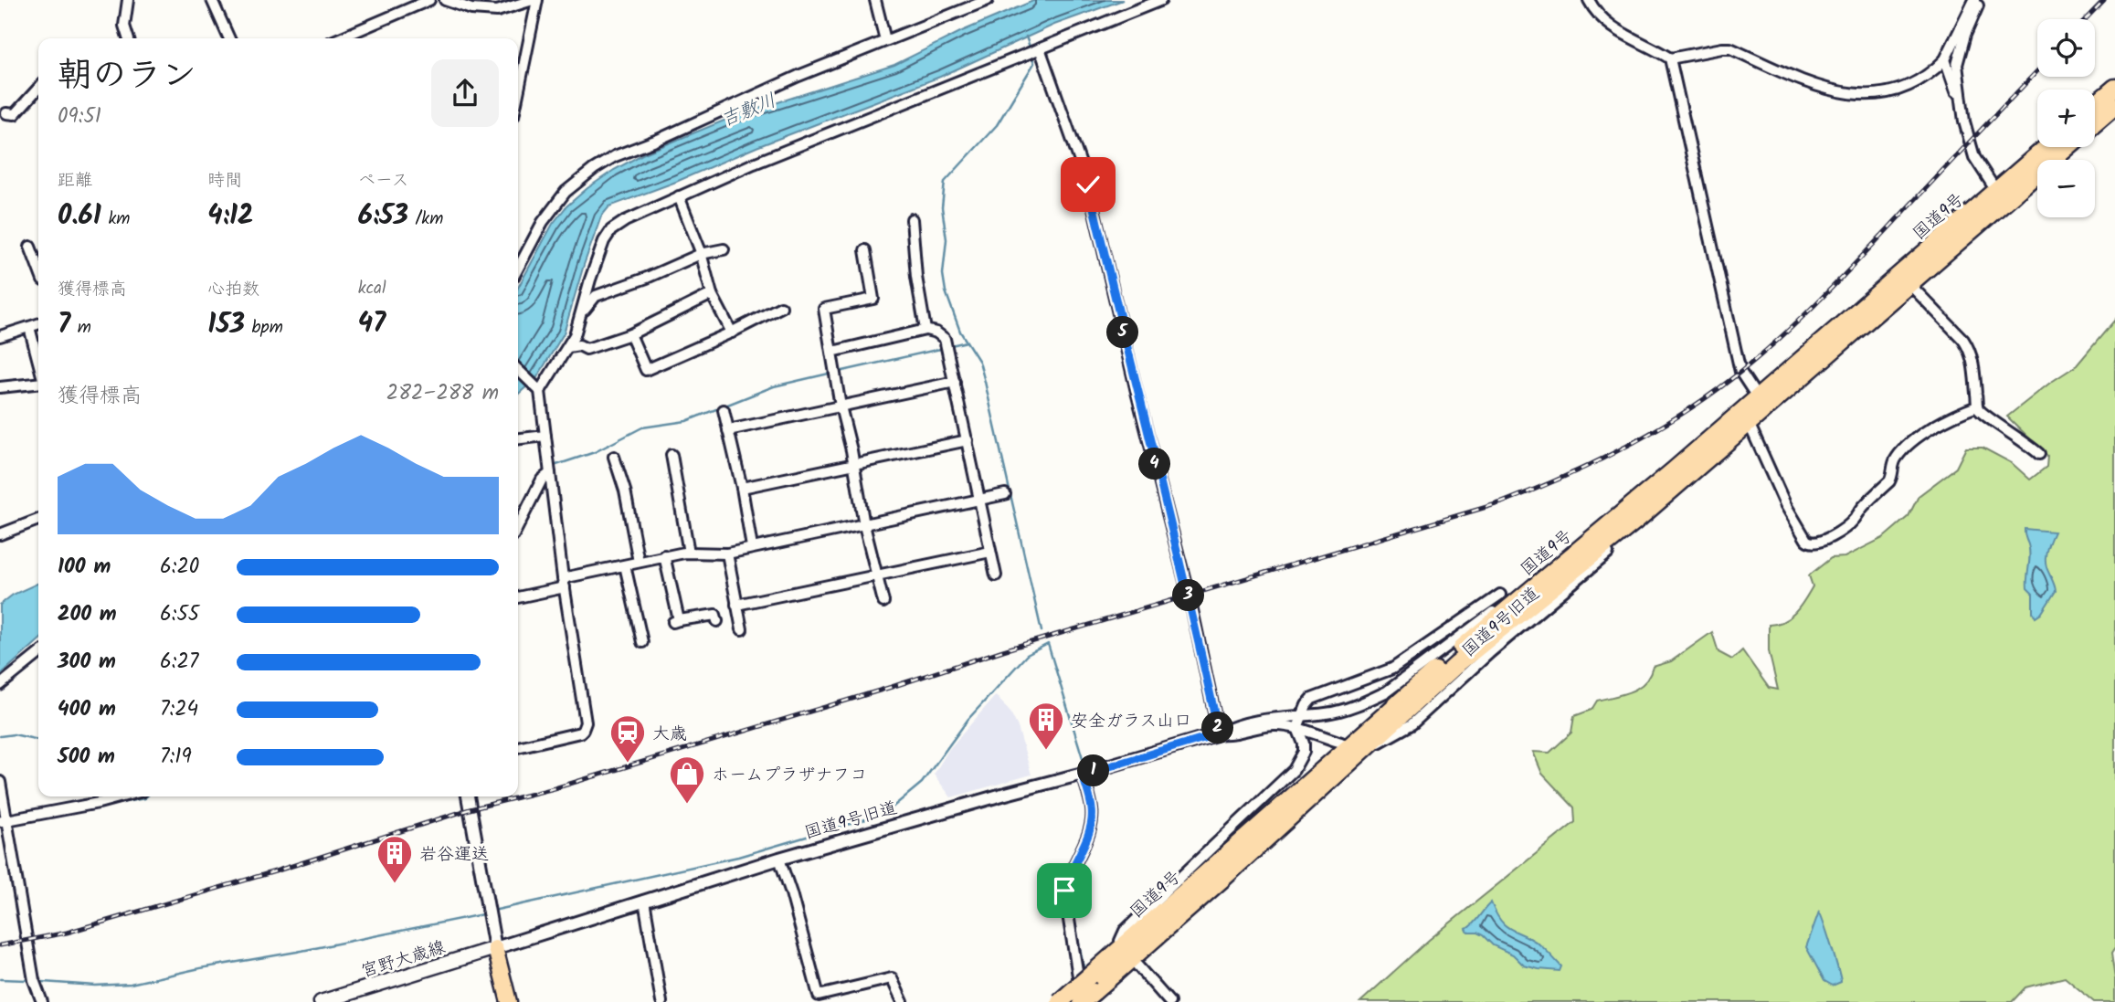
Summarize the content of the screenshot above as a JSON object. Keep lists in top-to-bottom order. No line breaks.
{"streets":{"highway":["国道9号"],"main road":["宮野大歳線"],"street":["国道9号旧道"]},"crossings":[["国道9号","国道9号旧道"],["国道9号旧道","宮野大歳線"]],"water":["吉敷川"],"places":{"building":["安全ガラス山口","岩谷運送"],"station":["大歳"],"shop":["ホームプラザナフコ"]},"page":{"map_buttons":["+","−"],"heading":["朝のラン","09:51"],"stats":[["距離","0.61 km"],["時間","4:12"],["ペース","6:53 /km"],["獲得標高","7 m"],["心拍数","153 bpm"],["kcal","47"]],"pins":["5","4","3","2","1"],"chart":["獲得標高","282–288 m"],"list":[{"name":"100 m","note":"6:20"},{"name":"200 m","note":"6:55"},{"name":"300 m","note":"6:27"},{"name":"400 m","note":"7:24"},{"name":"500 m","note":"7:19"}]}}
